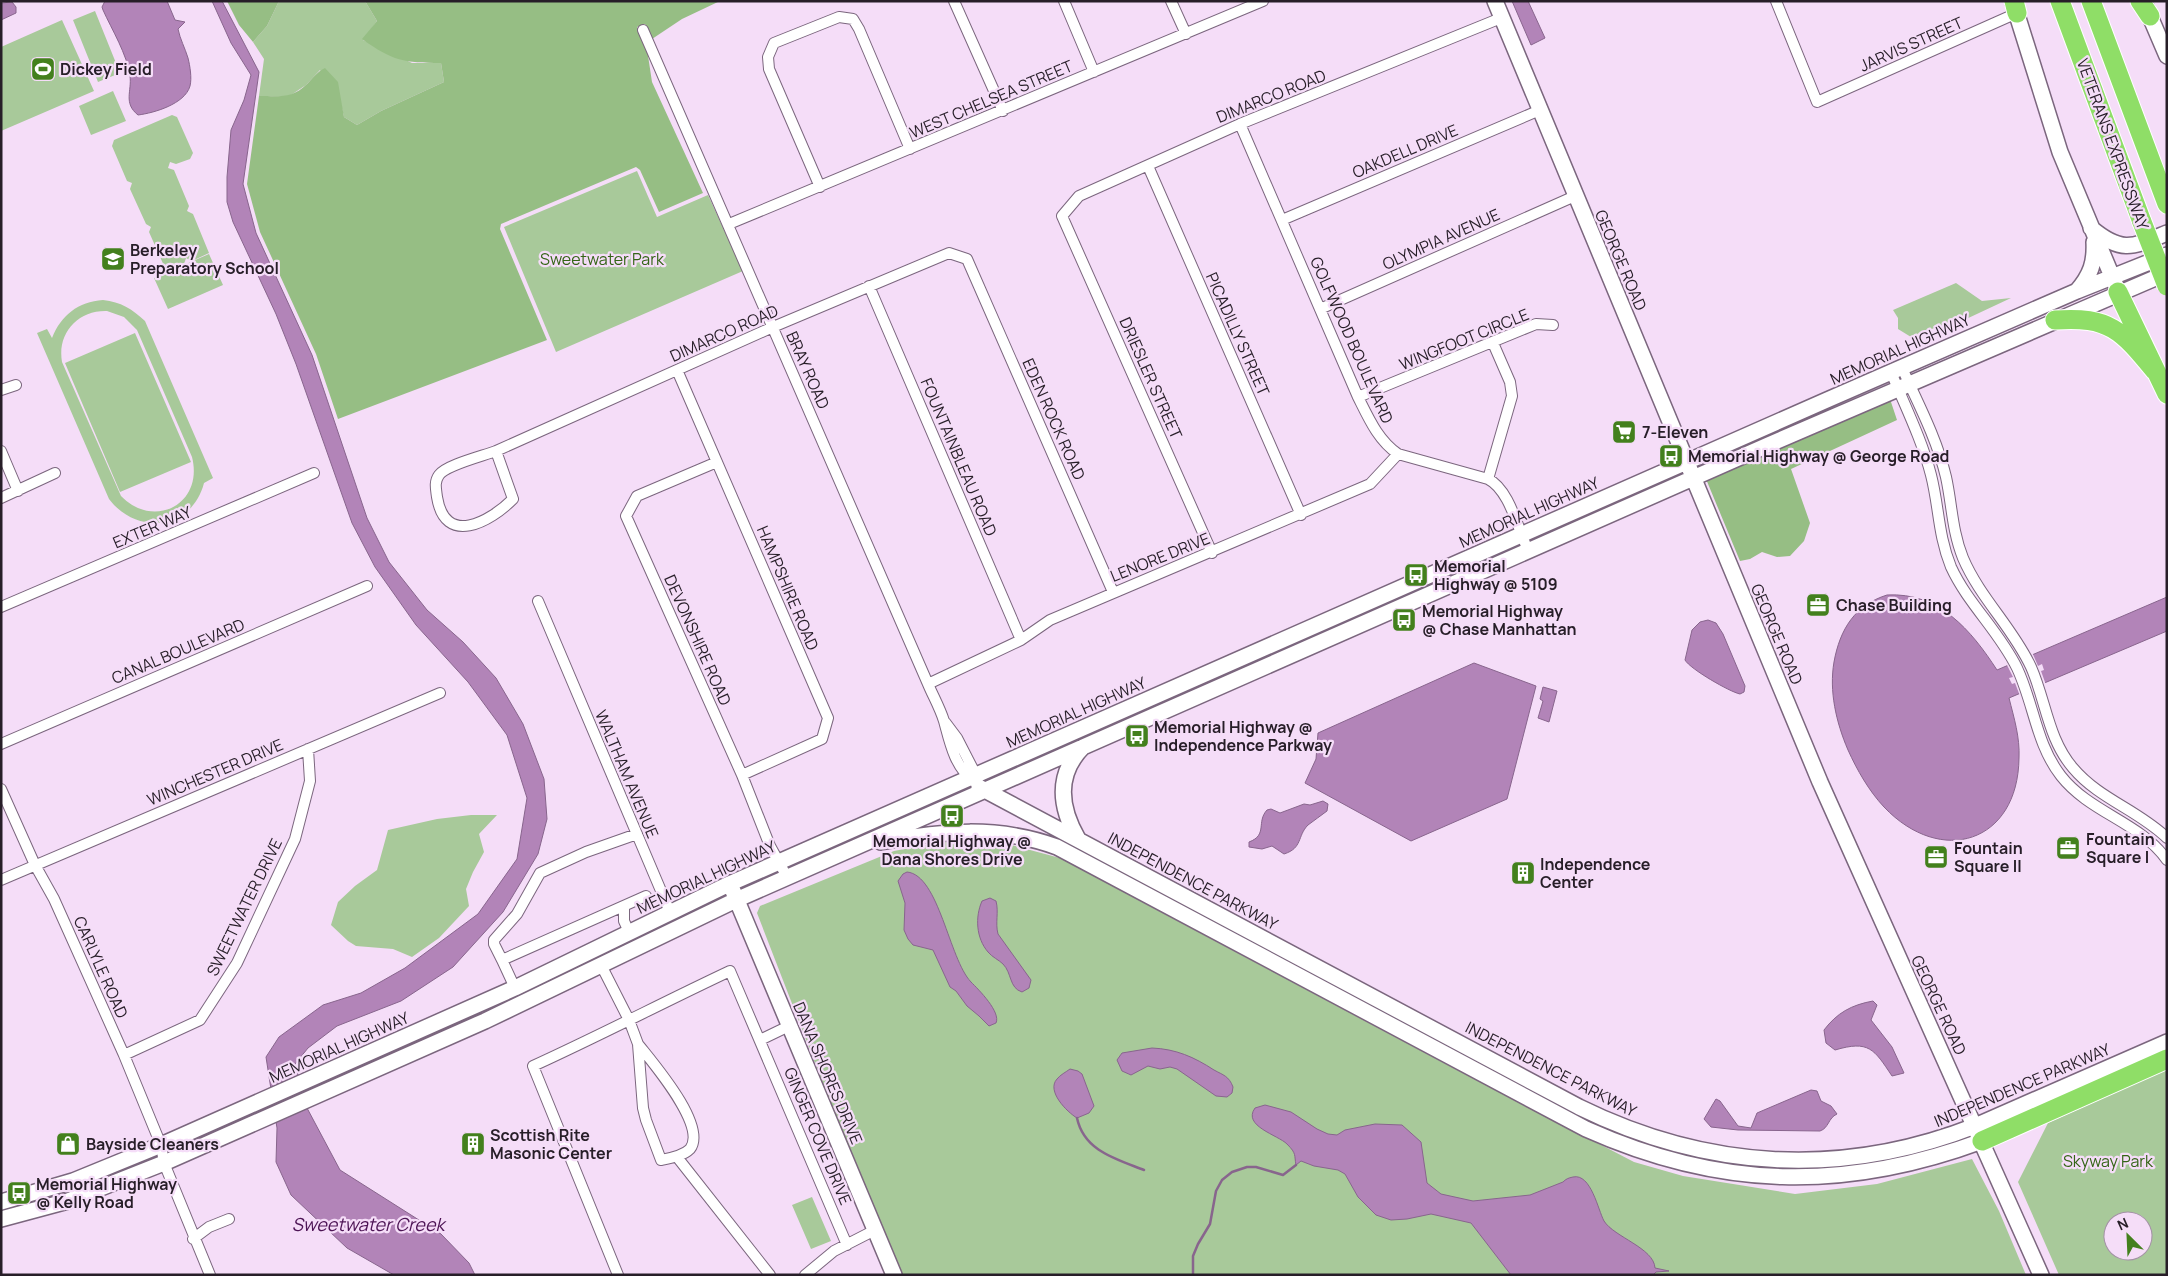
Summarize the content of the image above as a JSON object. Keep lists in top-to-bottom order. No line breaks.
{"streets":{"highway":["VETERANS EXPRESSWAY"],"main road":["GEORGE ROAD","MEMORIAL HIGHWAY","INDEPENDENCE PARKWAY","DANA SHORES DRIVE"],"street":["JARVIS STREET","DIMARCO ROAD","WEST CHELSEA STREET","OAKDELL DRIVE","OLYMPIA AVENUE","PICADILLY STREET","WINGFOOT CIRCLE","GOLFWOOD BOULEVARD","BRAY ROAD","DRIESLER STREET","EDEN ROCK ROAD","FOUNTAINBLEAU ROAD","EXTER WAY","LENORE DRIVE","HAMPSHIRE ROAD","DEVONSHIRE ROAD","CANAL BOULEVARD","WINCHESTER DRIVE","WALTHAM AVENUE","SWEETWATER DRIVE","CARLYLE ROAD","GINGER COVE DRIVE"]},"crossings":[["DIMARCO ROAD","GEORGE ROAD"],["DIMARCO ROAD","PICADILLY STREET"],["DIMARCO ROAD","GOLFWOOD BOULEVARD"],["DIMARCO ROAD","BRAY ROAD"],["DIMARCO ROAD","DRIESLER STREET"],["DIMARCO ROAD","EDEN ROCK ROAD"],["DIMARCO ROAD","FOUNTAINBLEAU ROAD"],["DIMARCO ROAD","HAMPSHIRE ROAD"],["WEST CHELSEA STREET","BRAY ROAD"],["OAKDELL DRIVE","GEORGE ROAD"],["OAKDELL DRIVE","GOLFWOOD BOULEVARD"],["OLYMPIA AVENUE","GEORGE ROAD"],["OLYMPIA AVENUE","GOLFWOOD BOULEVARD"],["GEORGE ROAD","MEMORIAL HIGHWAY"],["GEORGE ROAD","INDEPENDENCE PARKWAY"],["PICADILLY STREET","LENORE DRIVE"],["WINGFOOT CIRCLE","GOLFWOOD BOULEVARD"],["GOLFWOOD BOULEVARD","MEMORIAL HIGHWAY"],["GOLFWOOD BOULEVARD","LENORE DRIVE"],["MEMORIAL HIGHWAY","BRAY ROAD"],["MEMORIAL HIGHWAY","DEVONSHIRE ROAD"],["MEMORIAL HIGHWAY","WALTHAM AVENUE"],["MEMORIAL HIGHWAY","INDEPENDENCE PARKWAY"],["MEMORIAL HIGHWAY","CARLYLE ROAD"],["MEMORIAL HIGHWAY","DANA SHORES DRIVE"],["BRAY ROAD","LENORE DRIVE"],["BRAY ROAD","INDEPENDENCE PARKWAY"],["DRIESLER STREET","LENORE DRIVE"],["EDEN ROCK ROAD","LENORE DRIVE"],["FOUNTAINBLEAU ROAD","LENORE DRIVE"],["HAMPSHIRE ROAD","DEVONSHIRE ROAD"],["WINCHESTER DRIVE","SWEETWATER DRIVE"],["WINCHESTER DRIVE","CARLYLE ROAD"],["SWEETWATER DRIVE","CARLYLE ROAD"]],"water":["Sweetwater Creek"],"parks":["Sweetwater Park","Skyway Park"],"places":{"sports":["Dickey Field"],"school or university":["Berkeley Preparatory School"],"supermarket":["7-Eleven"],"bus stop":["Memorial Highway @ George Road","Memorial Highway @ 5109","Memorial Highway @ Chase Manhattan","Memorial Highway @ Independence Parkway","Memorial Highway @ Dana Shores Drive","Memorial Highway @ Kelly Road"],"office":["Chase Building","Fountain Square I","Fountain Square II"],"building":["Independence Center","Scottish Rite Masonic Center"],"shop":["Bayside Cleaners"]},"north":"top left"}
